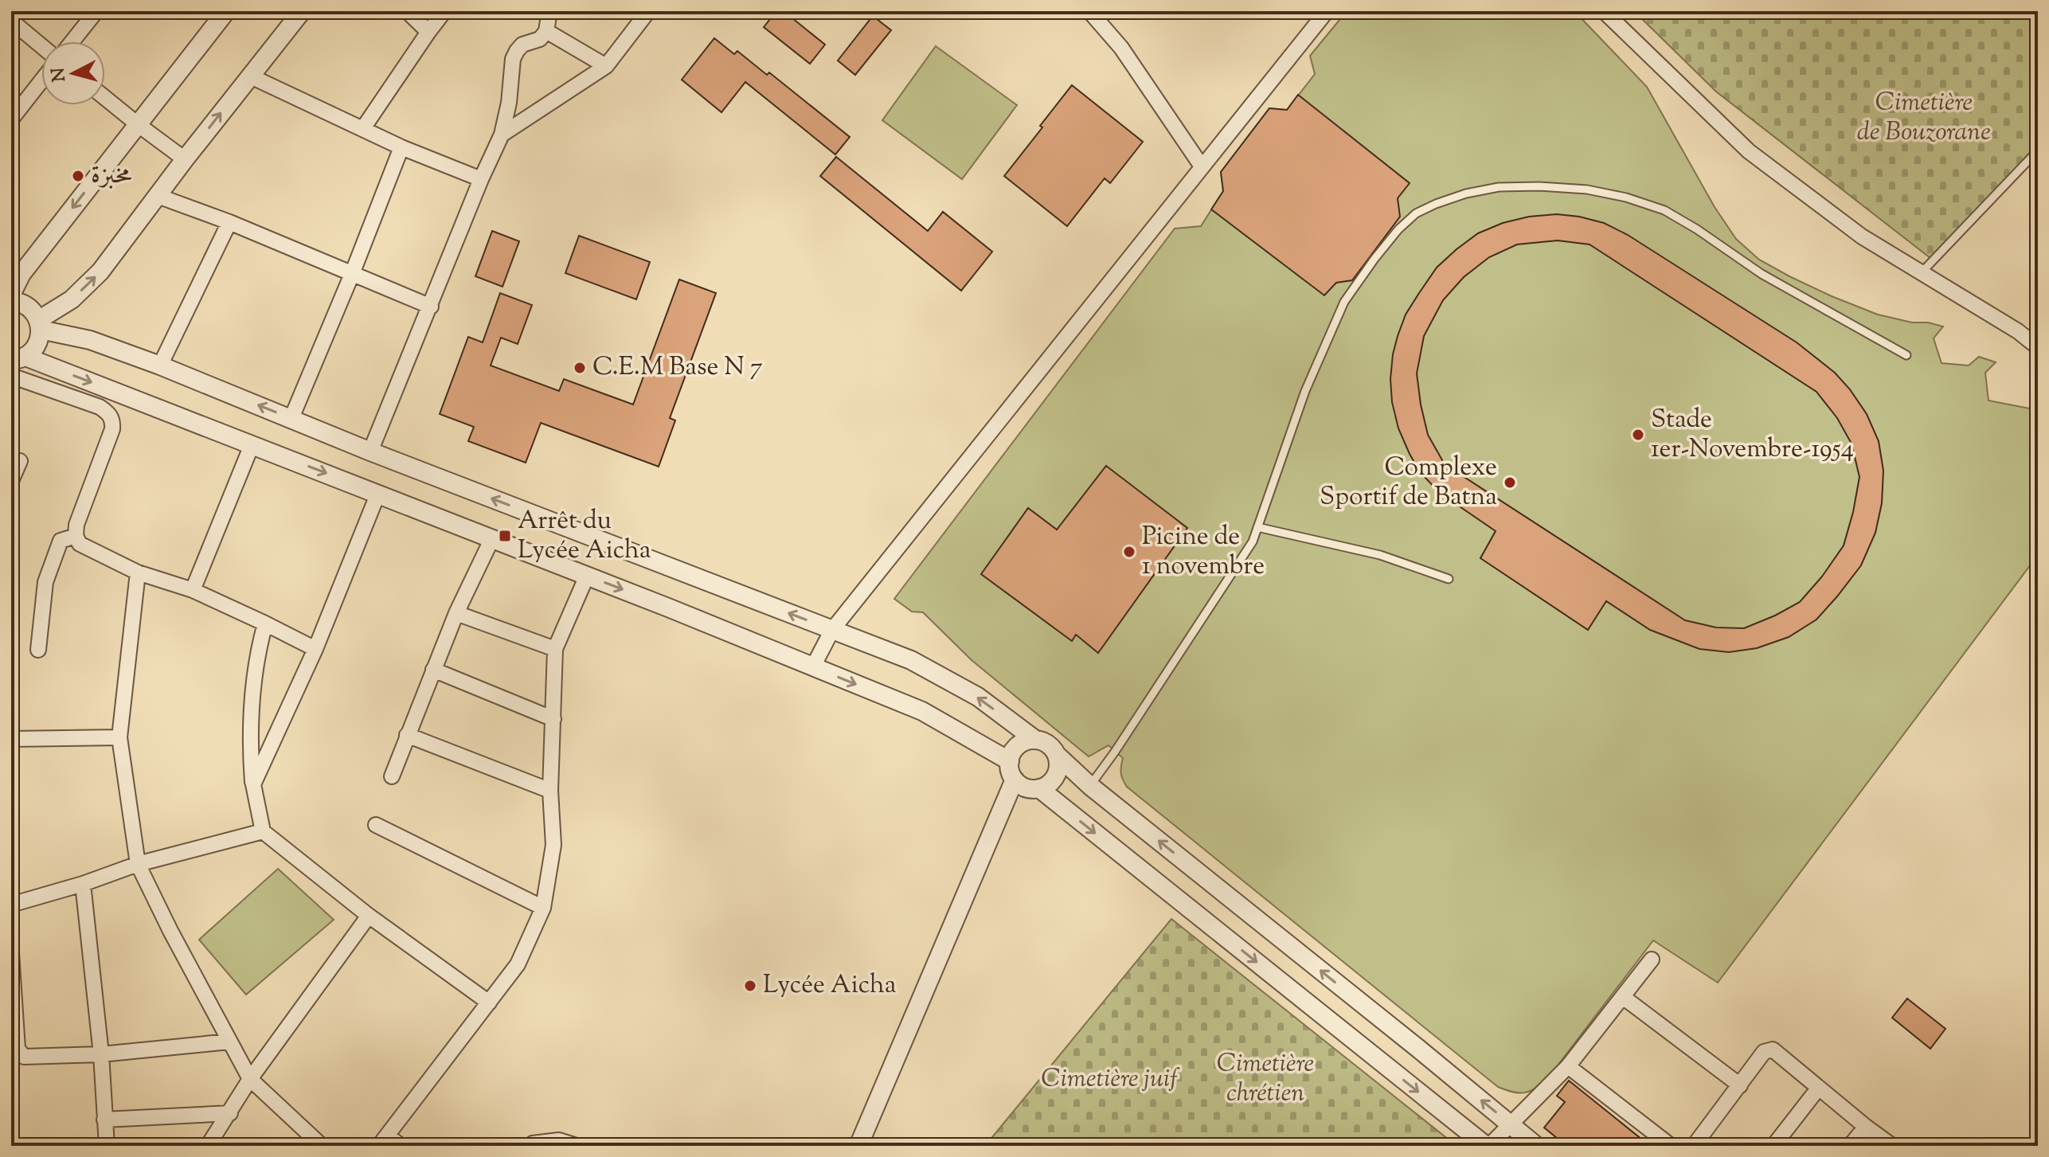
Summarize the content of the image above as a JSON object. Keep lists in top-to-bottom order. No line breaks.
{"parks":["Cimetière de Bouzorane","Cimetière chrétien","Cimetière juif"],"places":{"other":["مخبزة","C.E.M Base N 7","Stade 1er-Novembre-1954","Complexe Sportif de Batna","Picine de 1 novembre","Lycée Aicha"],"transit":["Arrêt du Lycée Aicha"]},"north":"left"}
